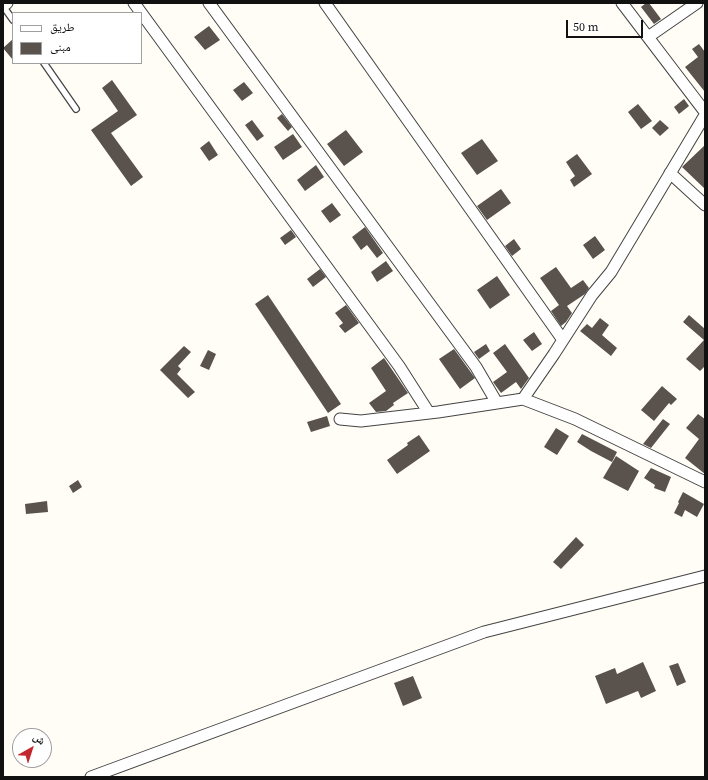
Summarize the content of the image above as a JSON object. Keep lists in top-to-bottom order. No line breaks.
{"legend":["طريق","مبنى"],"scale_bar":"50 m","north":"top right"}
